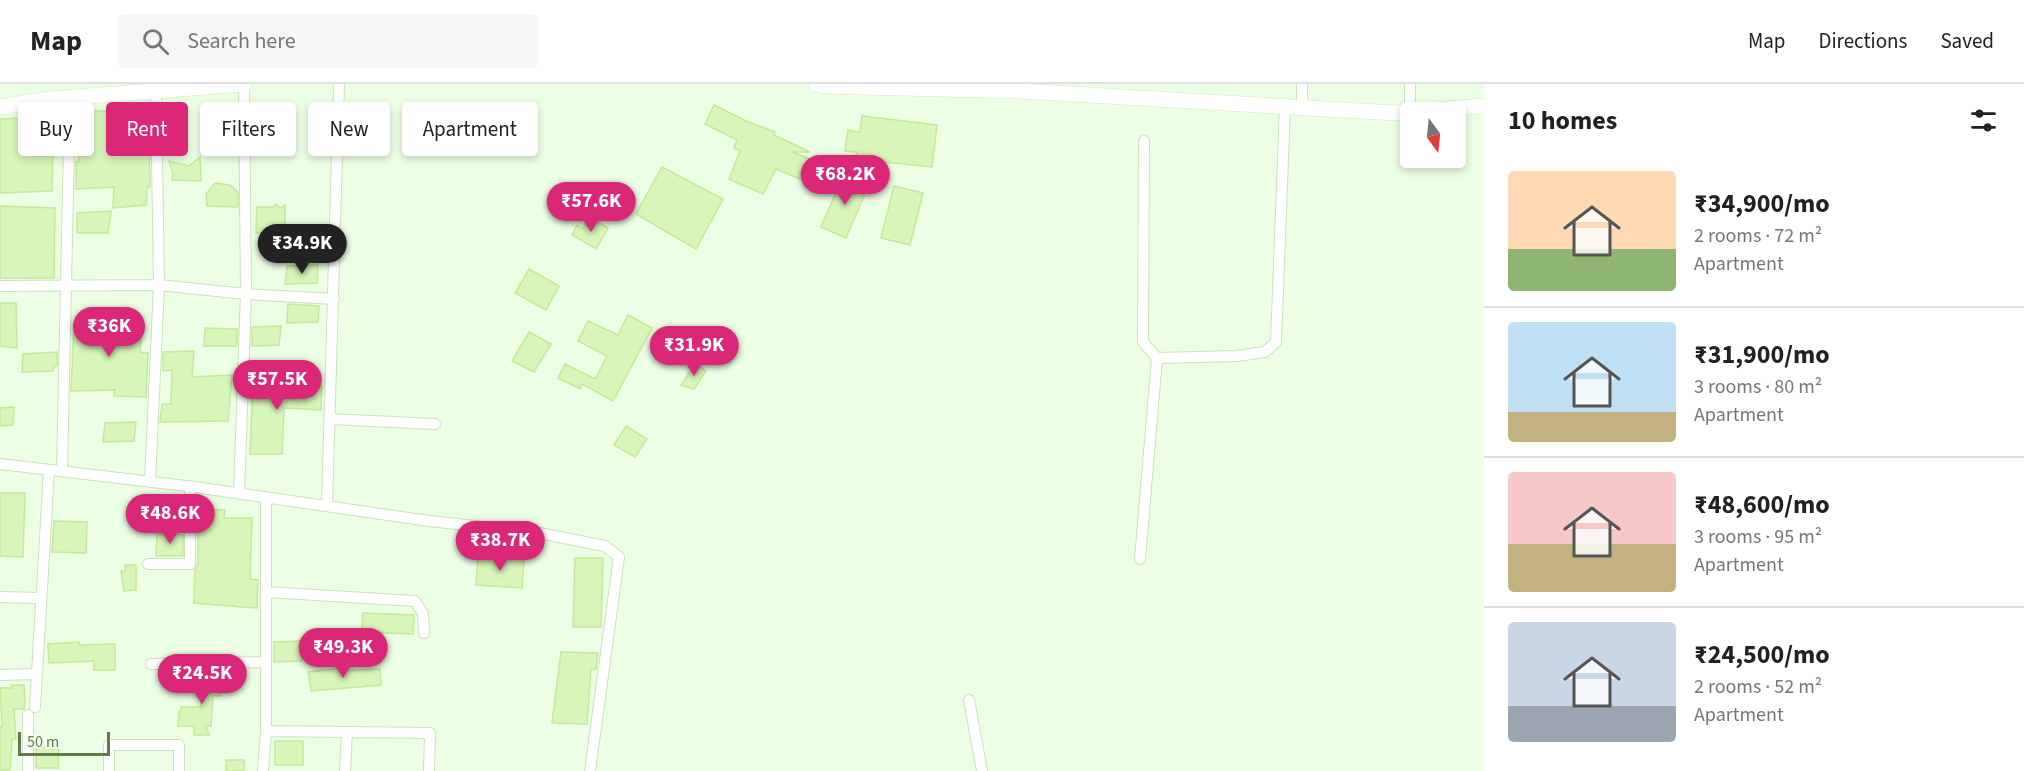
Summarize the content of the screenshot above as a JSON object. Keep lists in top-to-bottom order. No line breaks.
{"scale_bar":"50 m","north":"bottom","page":{"header":"Map","search":"Search here","nav":["Map","Directions","Saved"],"heading":"10 homes","chip":["Buy","Rent","Filters","New","Apartment"],"price":["₹68.2K","₹57.6K","₹34.9K","₹36K","₹31.9K","₹57.5K","₹48.6K","₹38.7K","₹49.3K","₹24.5K"],"list":[{"name":"₹34,900/mo","note":"2 rooms · 72 m² · Apartment"},{"name":"₹31,900/mo","note":"3 rooms · 80 m² · Apartment"},{"name":"₹48,600/mo","note":"3 rooms · 95 m² · Apartment"},{"name":"₹24,500/mo","note":"2 rooms · 52 m² · Apartment"}],"scale":"50 m"}}
